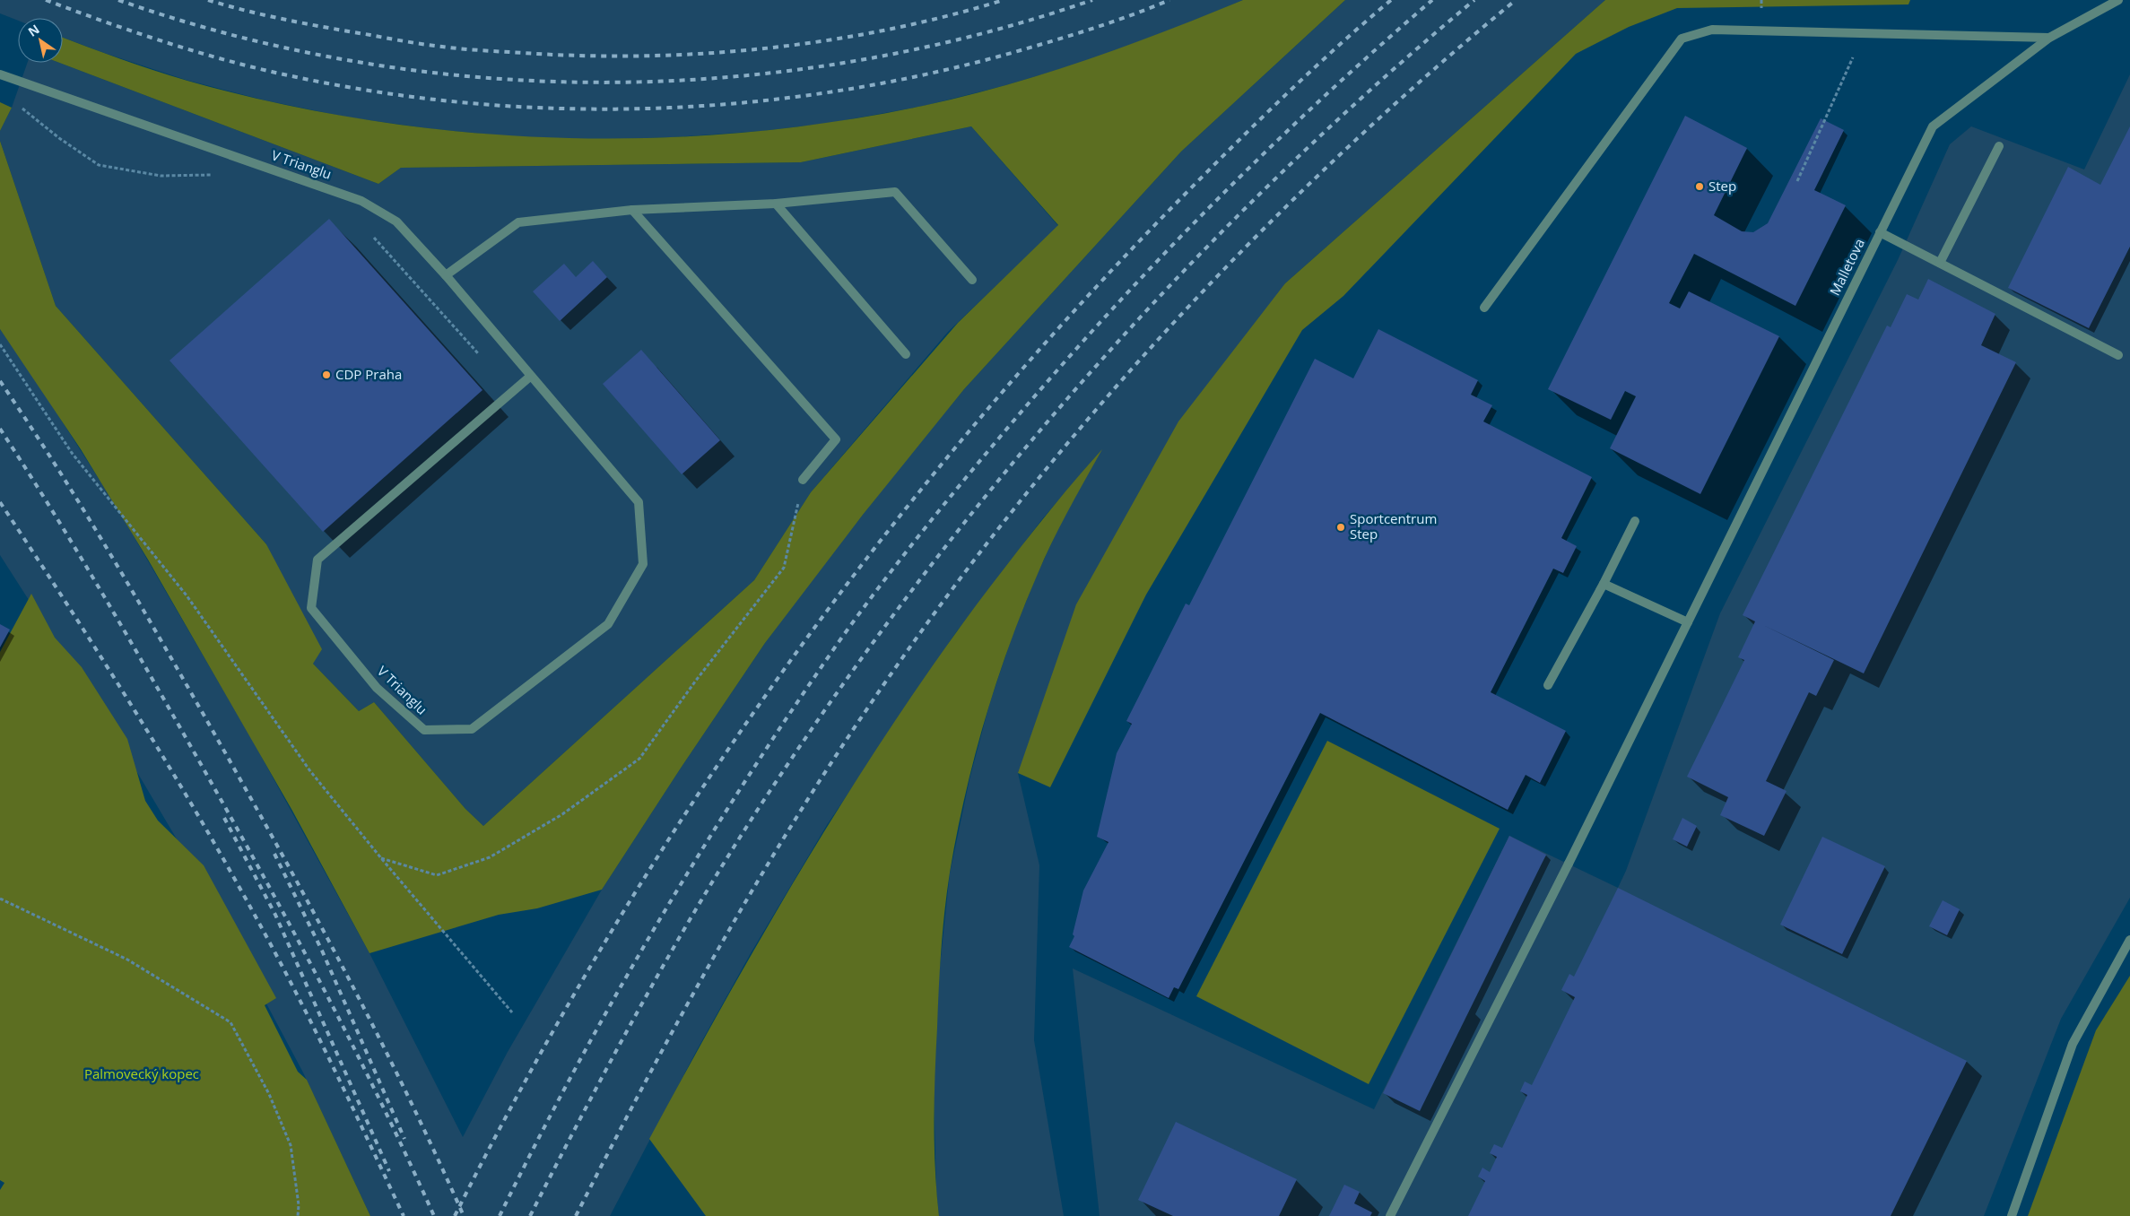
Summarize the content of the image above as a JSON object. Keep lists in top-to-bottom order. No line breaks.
{"streets":{"street":["V Trianglu","Malletova"]},"parks":["Palmovecký kopec"],"places":["Step","CDP Praha","Sportcentrum Step"],"north":"top left"}
